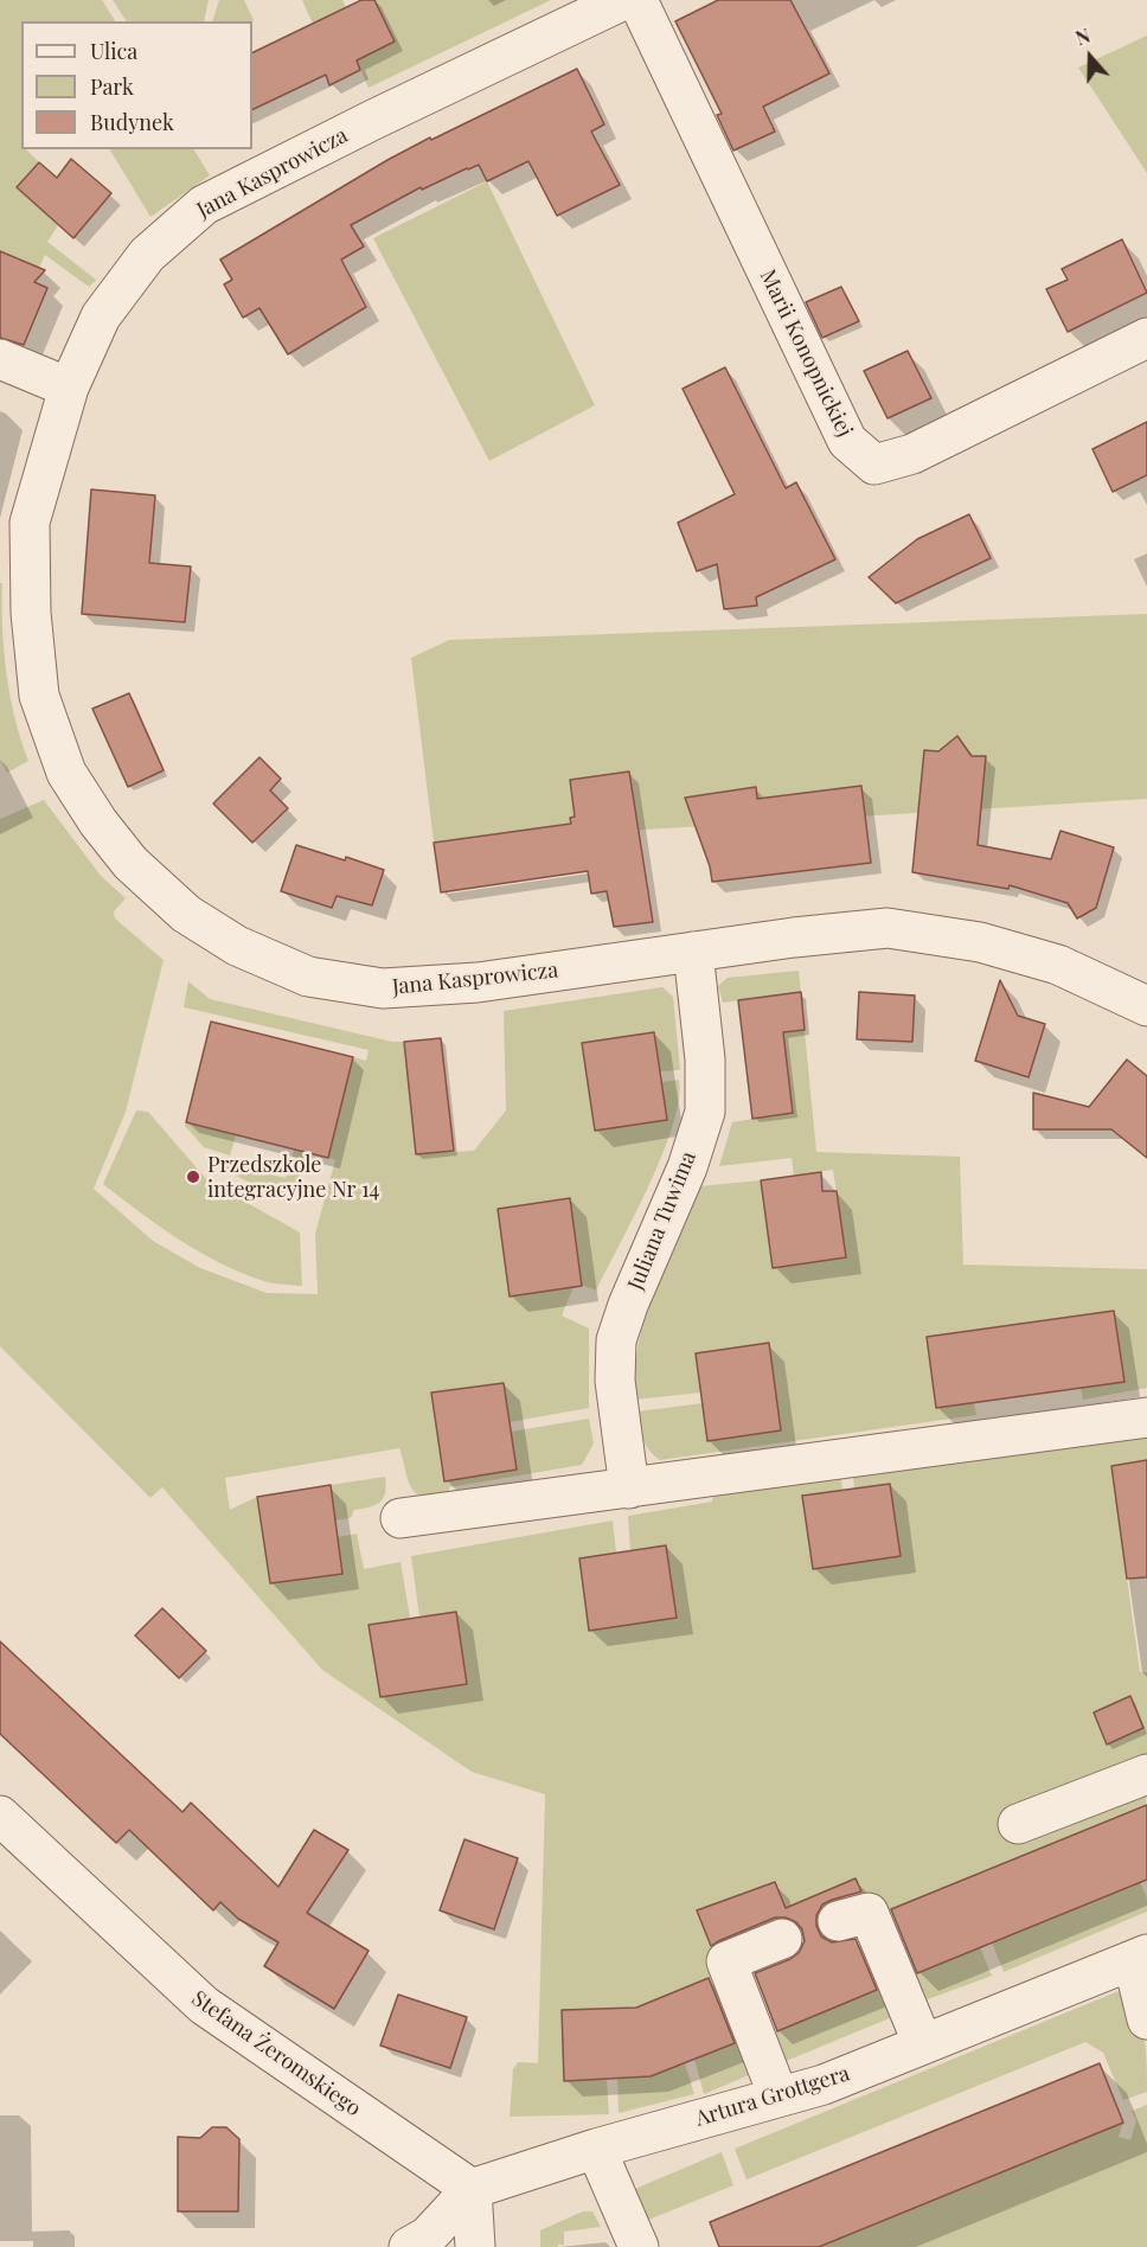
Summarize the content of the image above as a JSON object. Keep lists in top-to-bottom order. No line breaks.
{"streets":{"street":["Jana Kasprowicza","Marii Konopnickiej","Juliana Tuwima","Stefana Żeromskiego","Artura Grottgera"]},"crossings":[["Jana Kasprowicza","Juliana Tuwima"],["Stefana Żeromskiego","Artura Grottgera"]],"places":["Przedszkole integracyjne Nr 14"],"legend":["Ulica","Park","Budynek"],"north":"top"}
